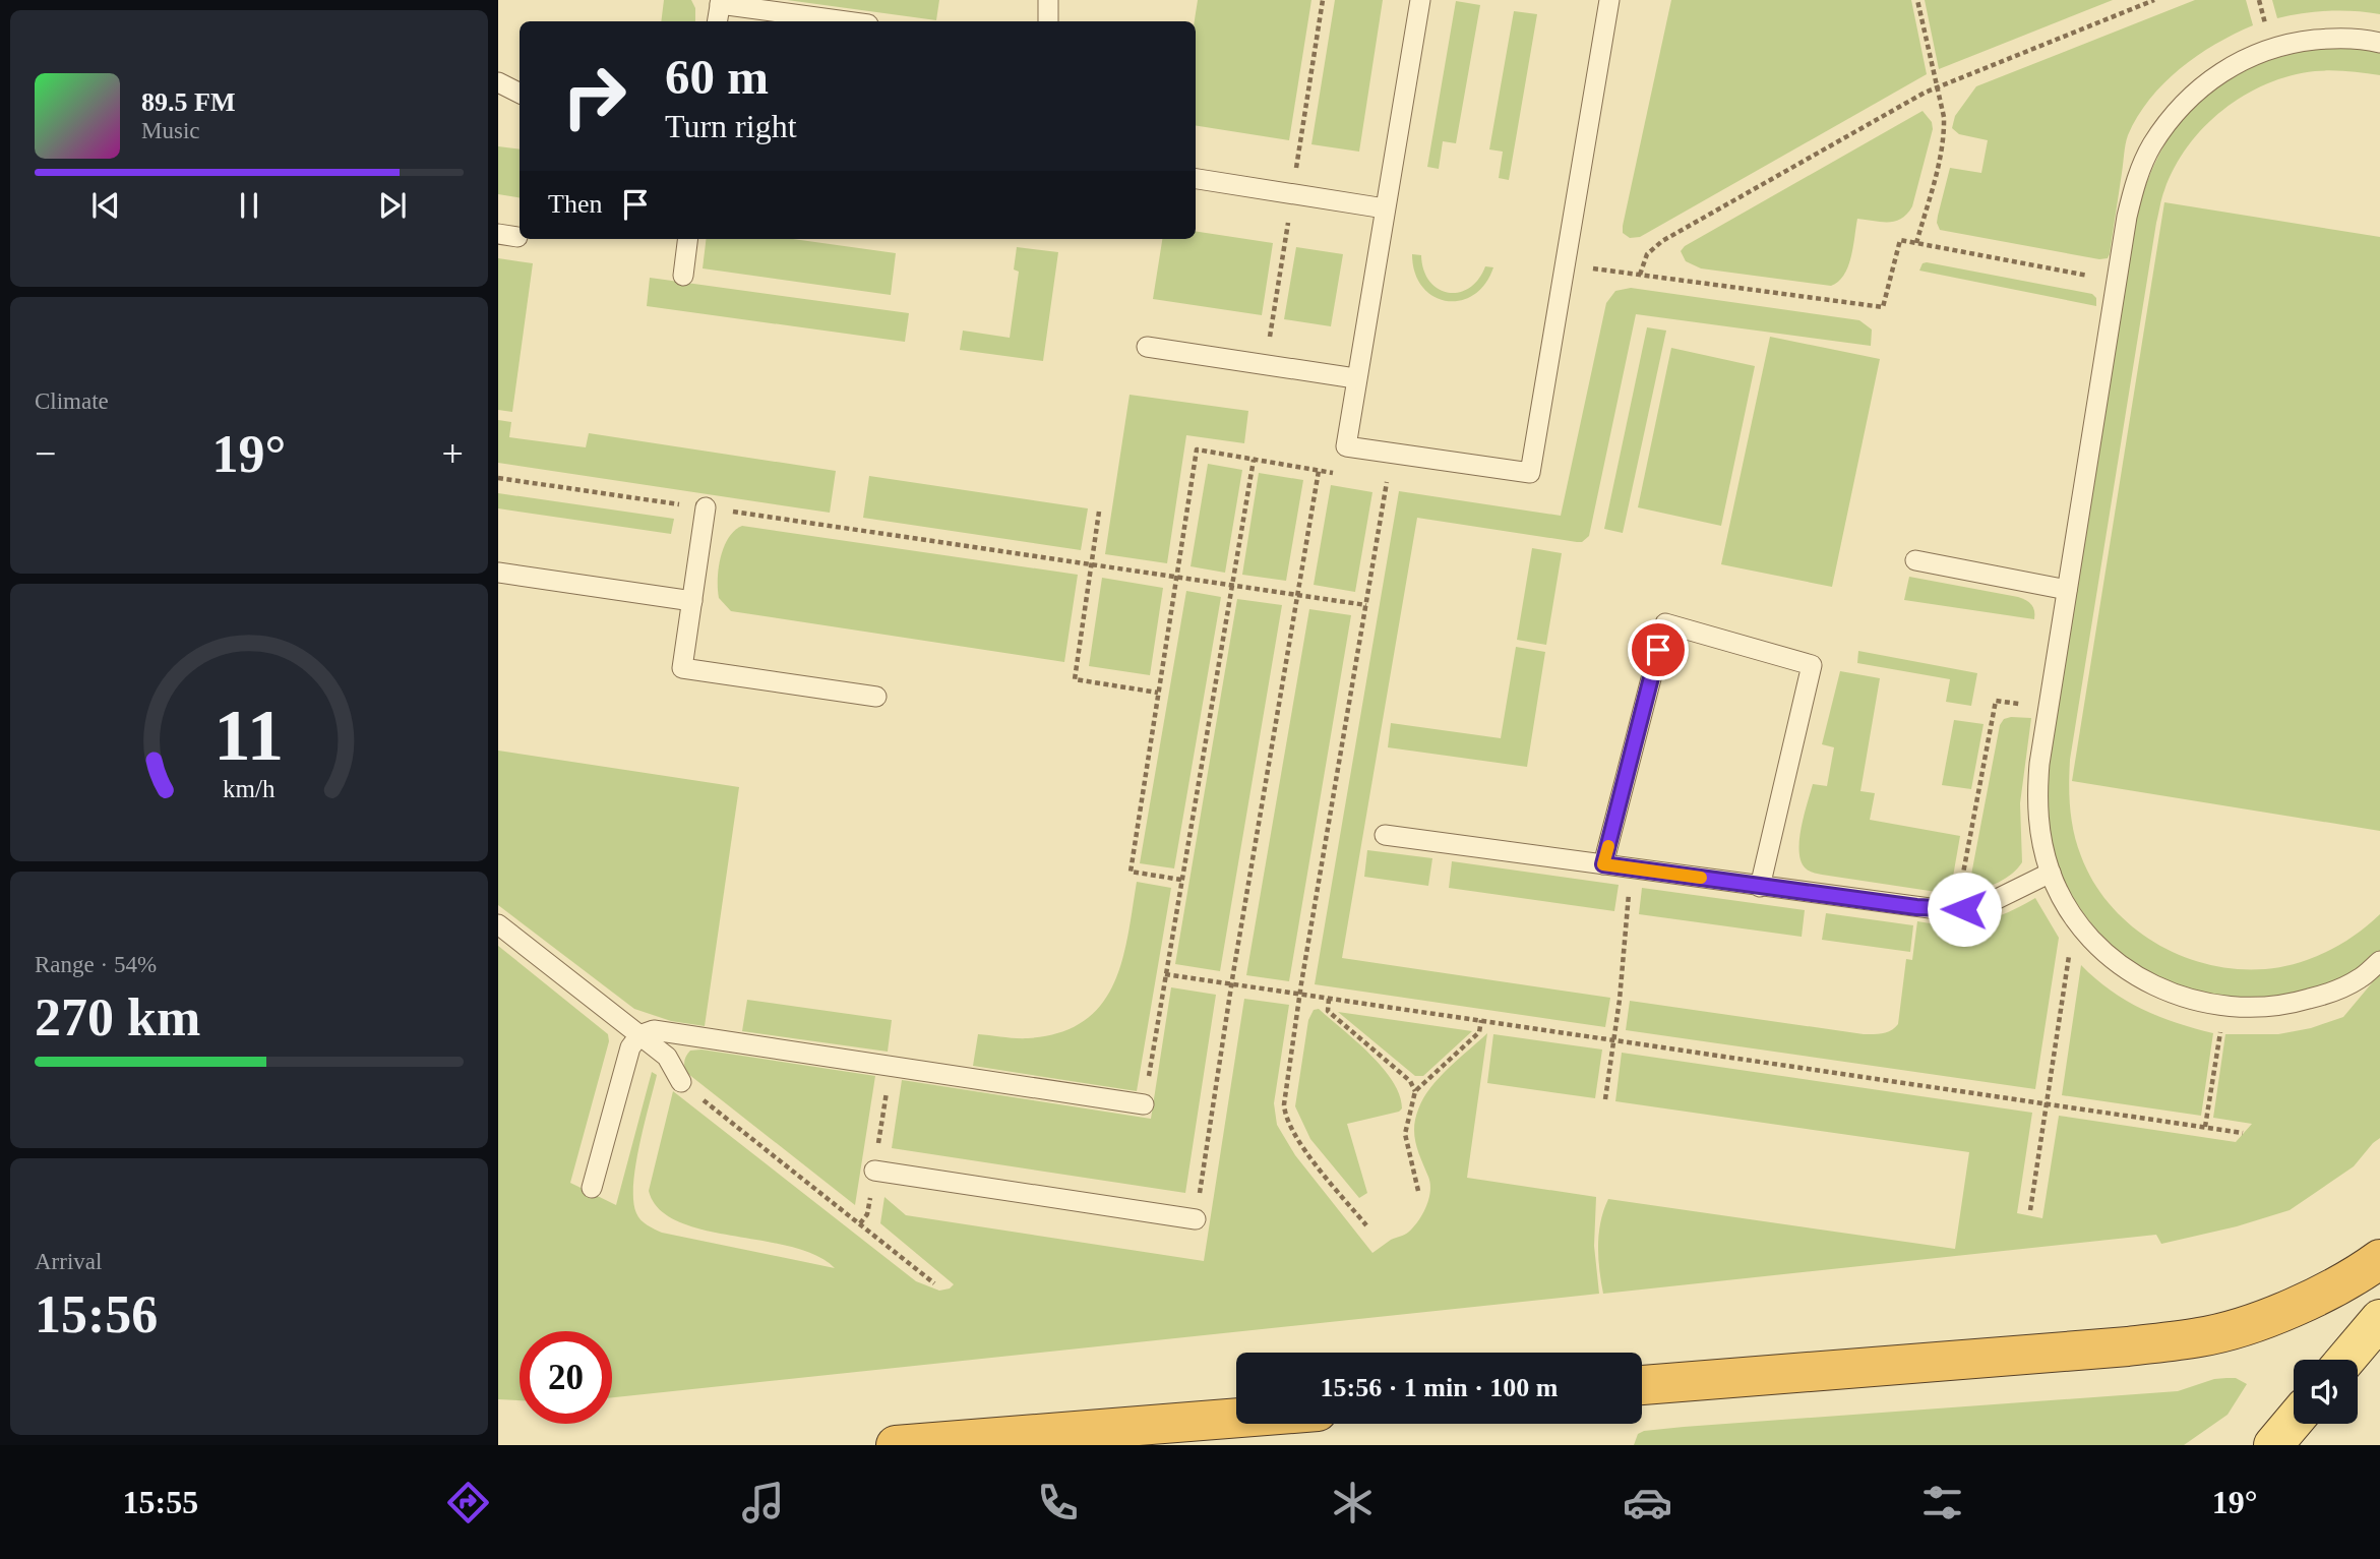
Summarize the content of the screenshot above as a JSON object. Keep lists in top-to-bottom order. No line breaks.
{"page":{"turn":["60 m","Turn right"],"song":["89.5 FM","Music"],"then":"Then","tile":["Climate",["Range · 54%","270 km"],["Arrival","15:56"]],"heat":["−","19°","+"],"limit":"20","trip":"15:56 · 1 min · 100 m","tabs":["15:55","19°"],"gauge":["11","km/h"]}}
